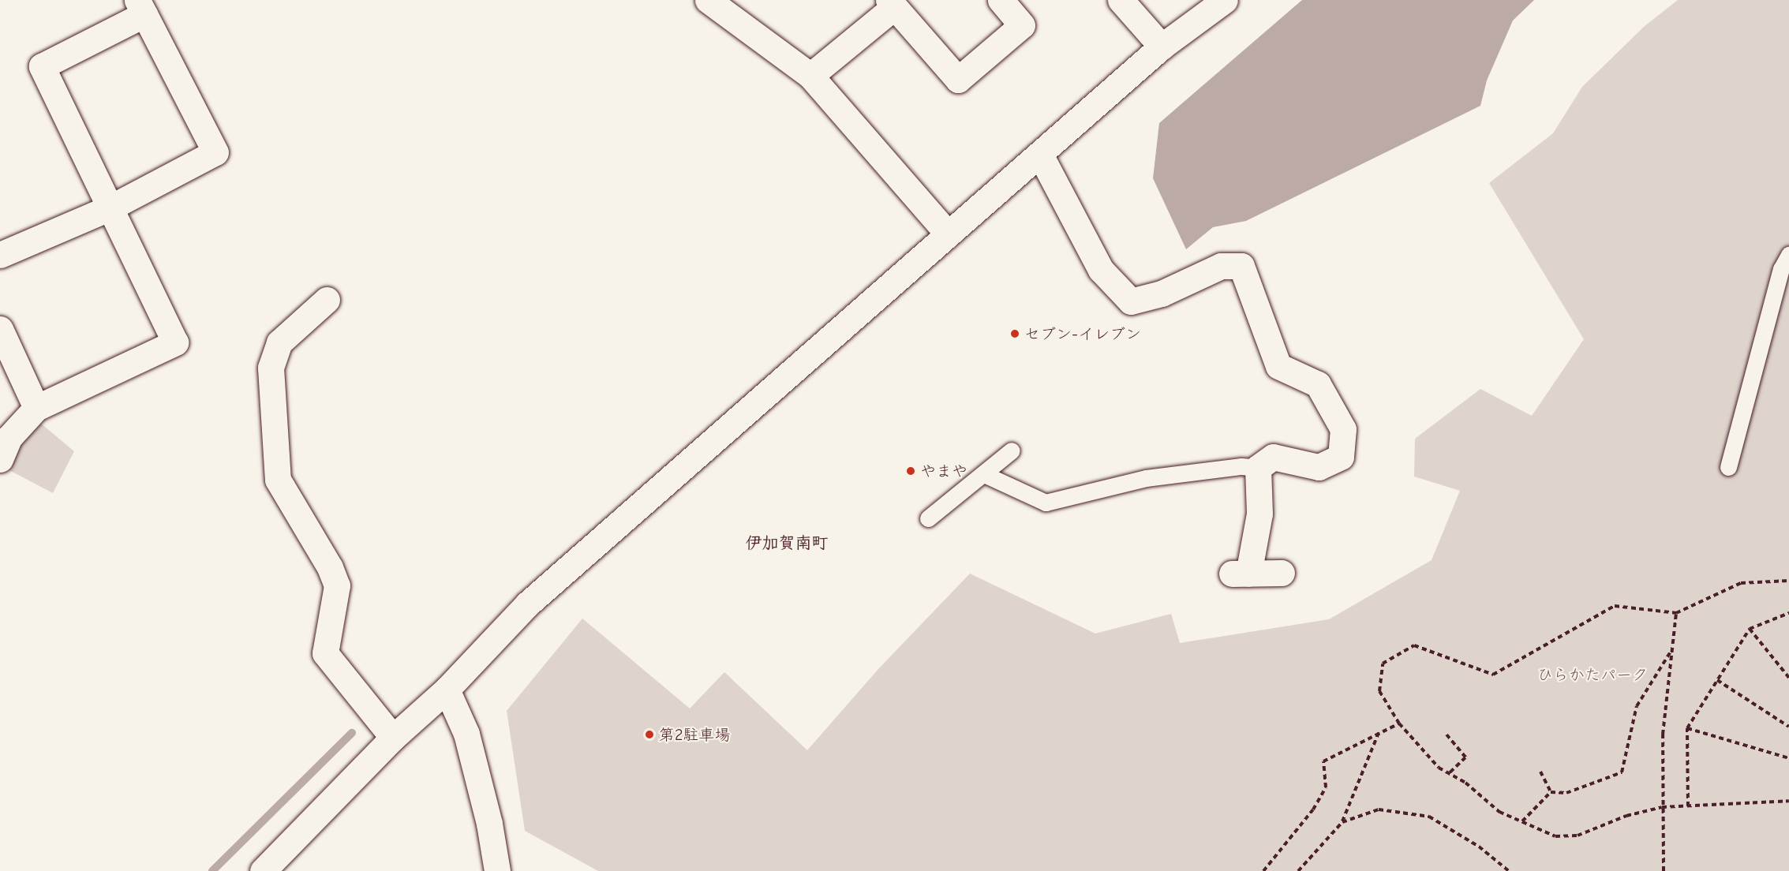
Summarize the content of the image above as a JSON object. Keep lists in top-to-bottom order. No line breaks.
{"districts":["伊加賀南町"],"parks":["ひらかたパーク"],"places":["セブン-イレブン","やまや","第2駐車場"]}
